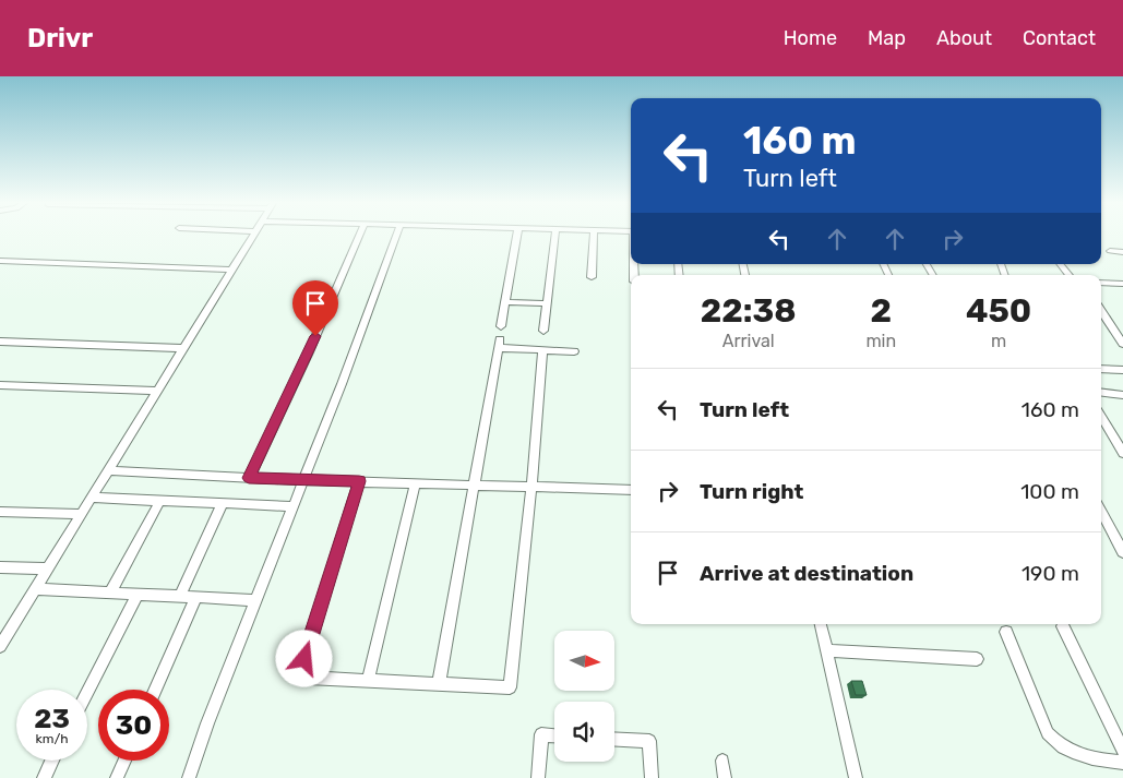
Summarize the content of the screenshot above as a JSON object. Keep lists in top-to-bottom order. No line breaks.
{"north":"right","page":{"header":"Drivr","nav":["Home","Map","About","Contact"],"turn":["160 m","Turn left"],"eta":["22:38","Arrival","2","min","450","m"],"list":[{"name":"Turn left","value":"160 m"},{"name":"Turn right","value":"100 m"},{"name":"Arrive at destination","value":"190 m"}],"speed":"23 km/h","limit":"30"}}
